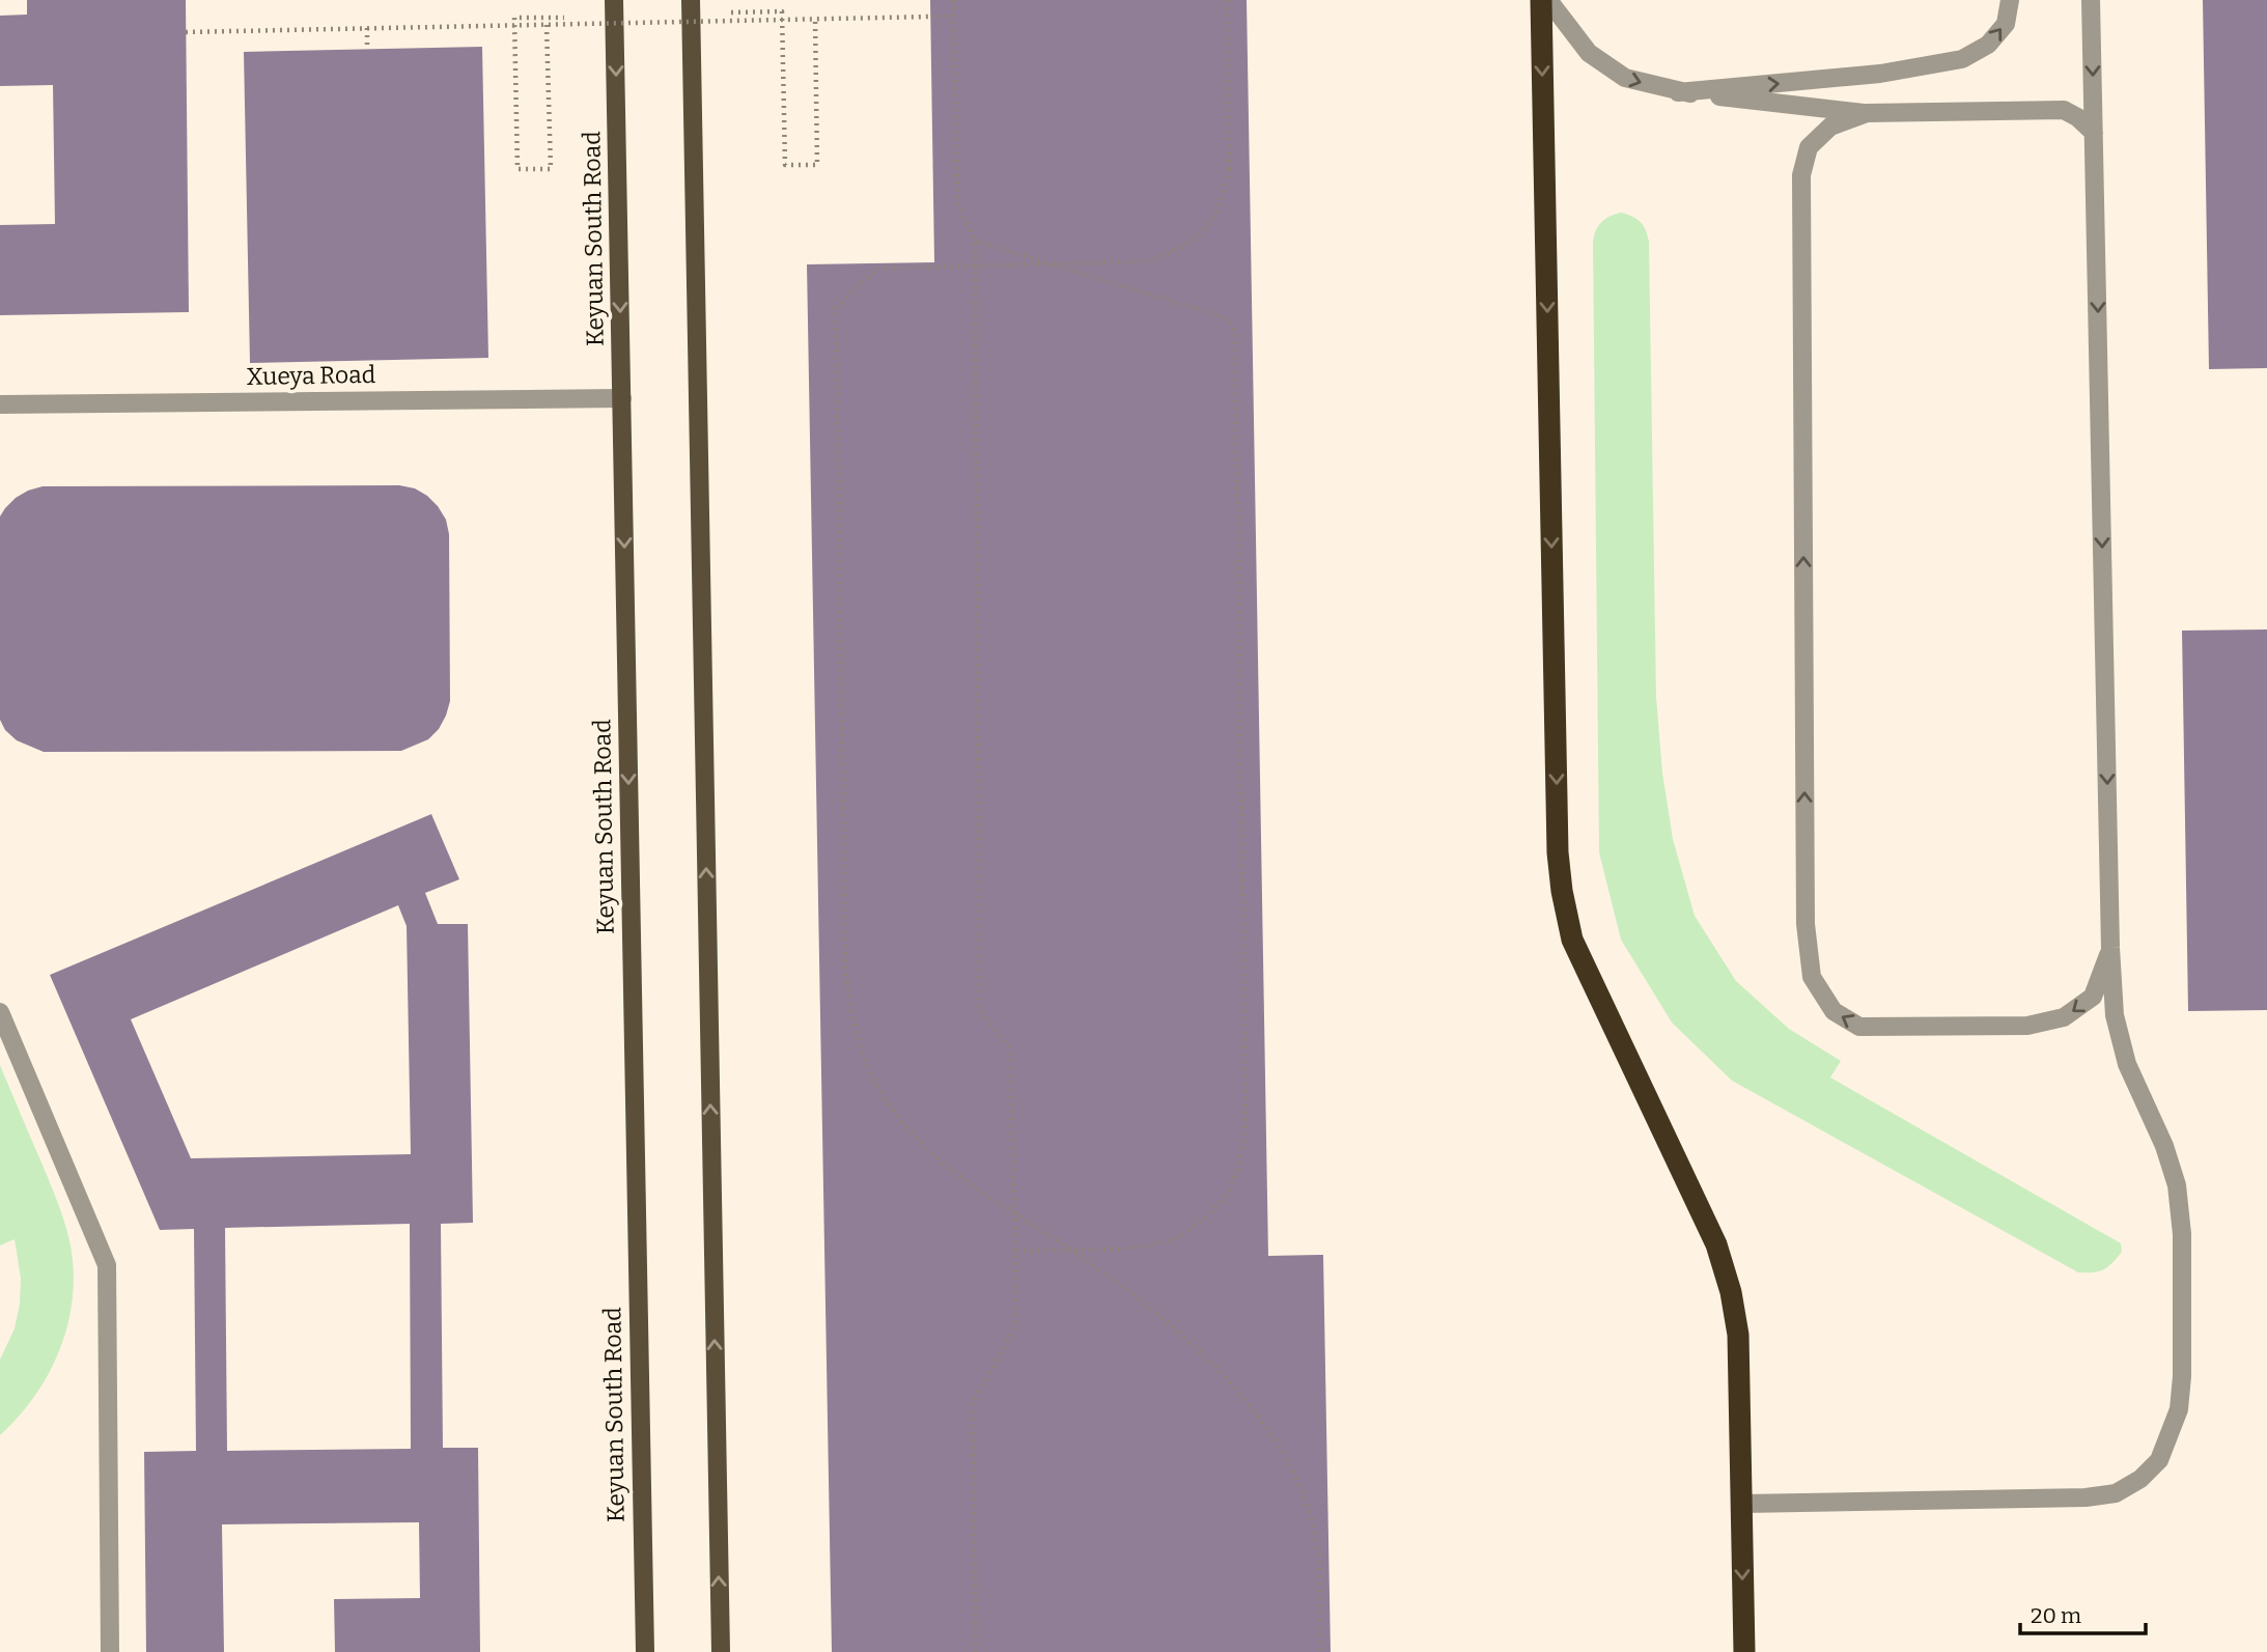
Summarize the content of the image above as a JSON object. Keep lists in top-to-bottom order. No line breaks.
{"streets":{"main road":["Keyuan South Road"],"street":["Xueya Road"]},"crossings":[["Keyuan South Road","Xueya Road"]],"scale_bar":"20 m"}
